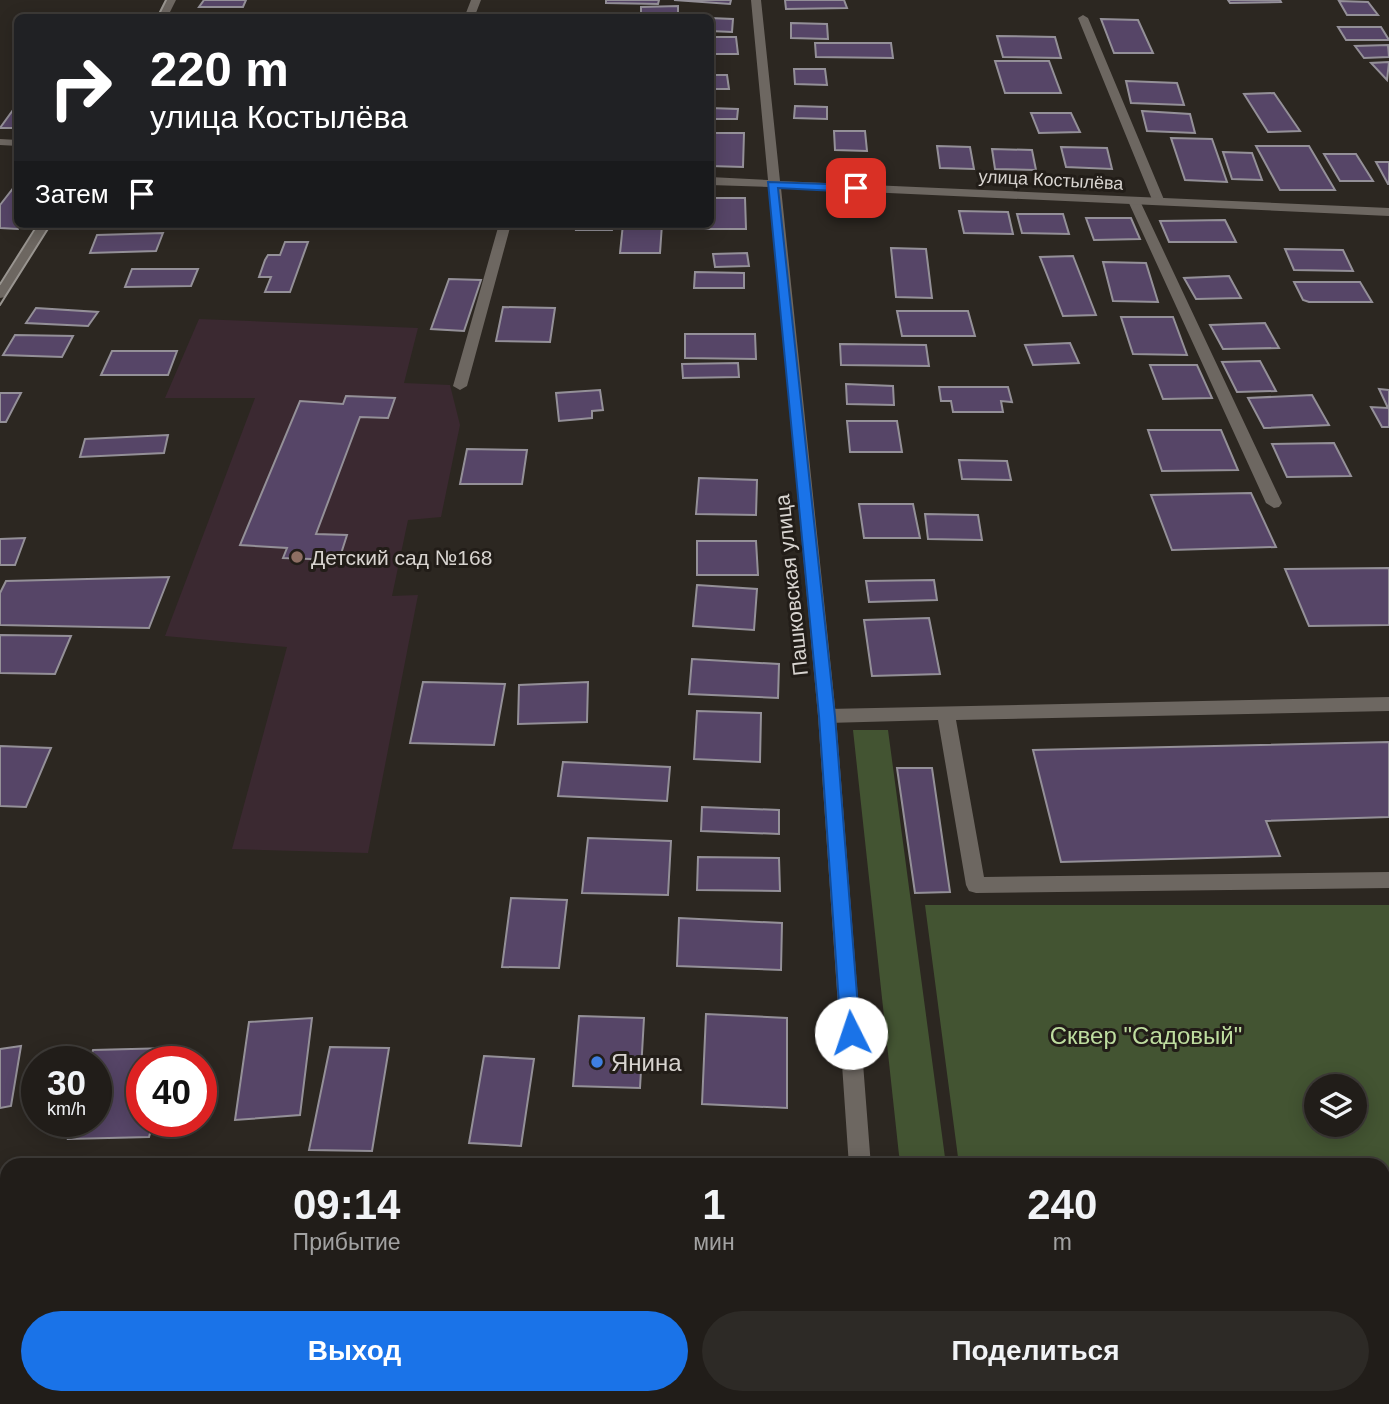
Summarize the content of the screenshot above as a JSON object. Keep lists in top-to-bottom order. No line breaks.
{"streets":{"street":["улица Костылёва","Пашковская улица"]},"crossings":[["улица Костылёва","Пашковская улица"]],"parks":["Сквер \"Садовый\""],"places":["Детский сад №168","Янина"],"page":{"turn":["220 m","улица Костылёва"],"then":"Затем","speed":"30 km/h","limit":"40","eta":["09:14","Прибытие","1","мин","240","m"],"buttons":["Выход","Поделиться"]}}
